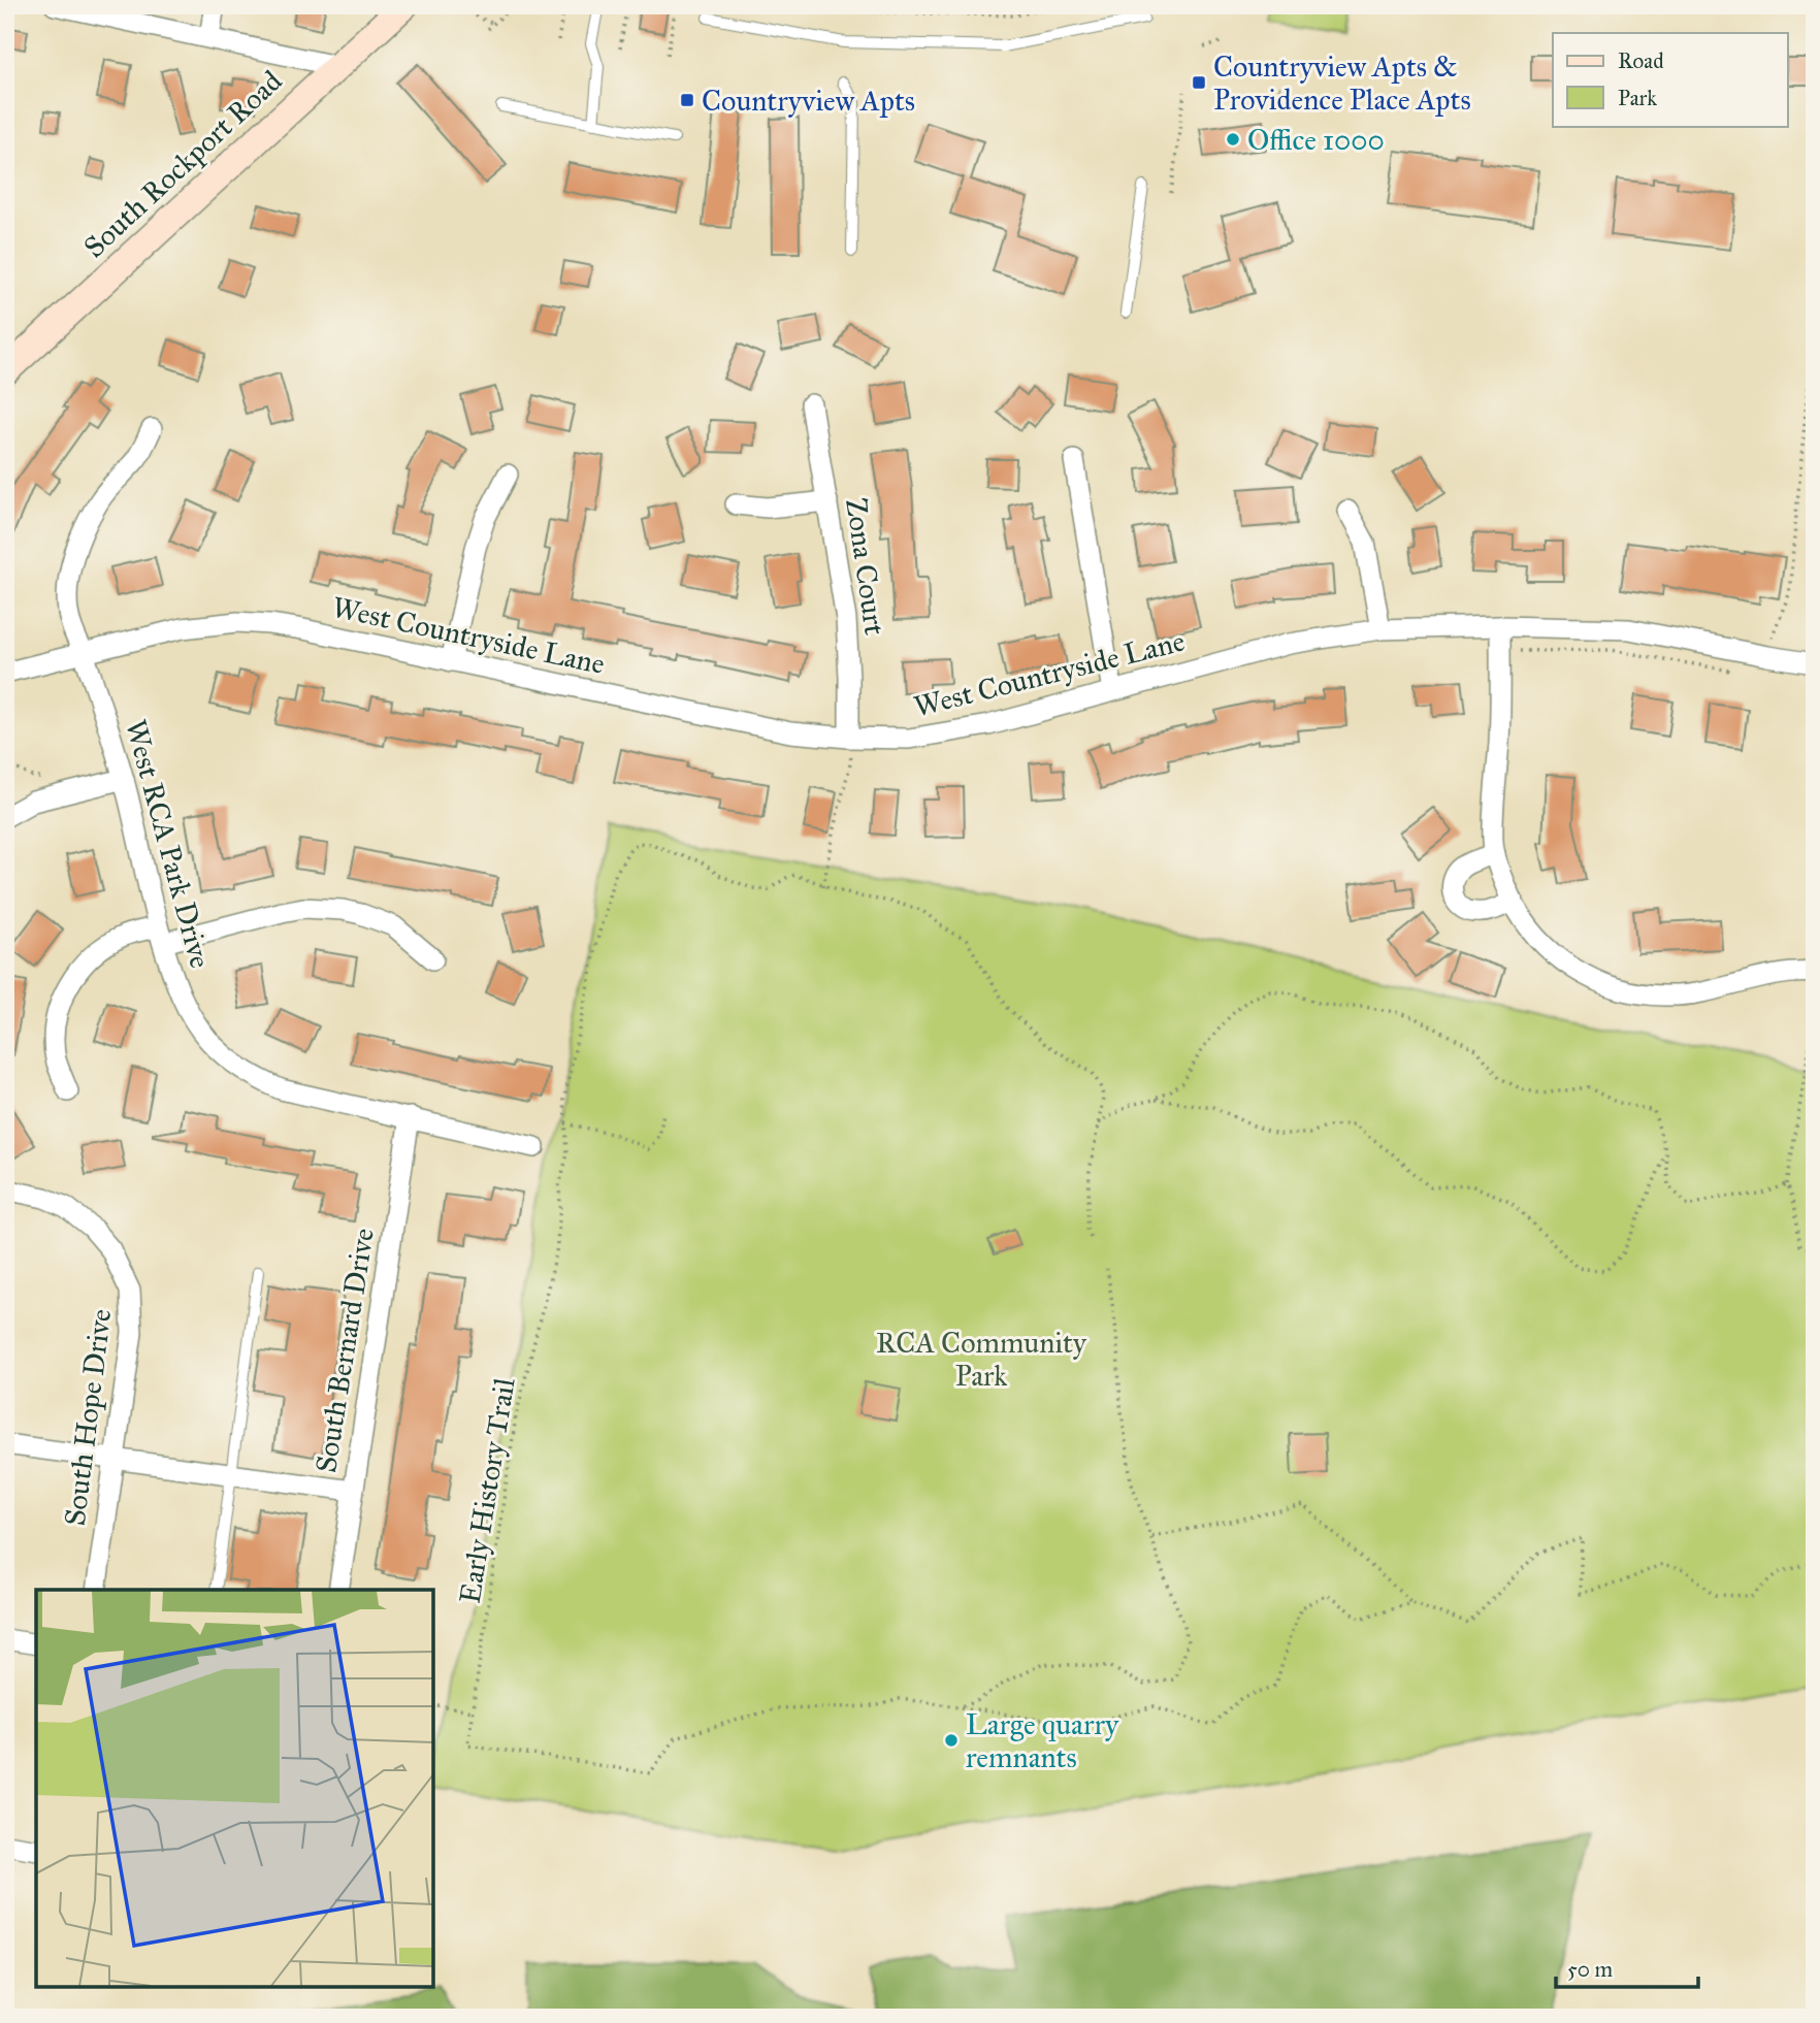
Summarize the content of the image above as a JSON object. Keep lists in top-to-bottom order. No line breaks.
{"streets":{"street":["South Rockport Road","Zona Court","West Countryside Lane","West RCA Park Drive","South Bernard Drive","South Hope Drive"],"path":["Early History Trail"]},"crossings":[["Zona Court","West Countryside Lane"],["West Countryside Lane","West RCA Park Drive"],["West RCA Park Drive","South Bernard Drive"]],"parks":["RCA Community Park"],"places":{"transit":["Countryview Apts & Providence Place Apts","Countryview Apts"],"other":["Office 1000","Large quarry remnants"]},"legend":["Road","Park"],"scale_bar":"50 m"}
